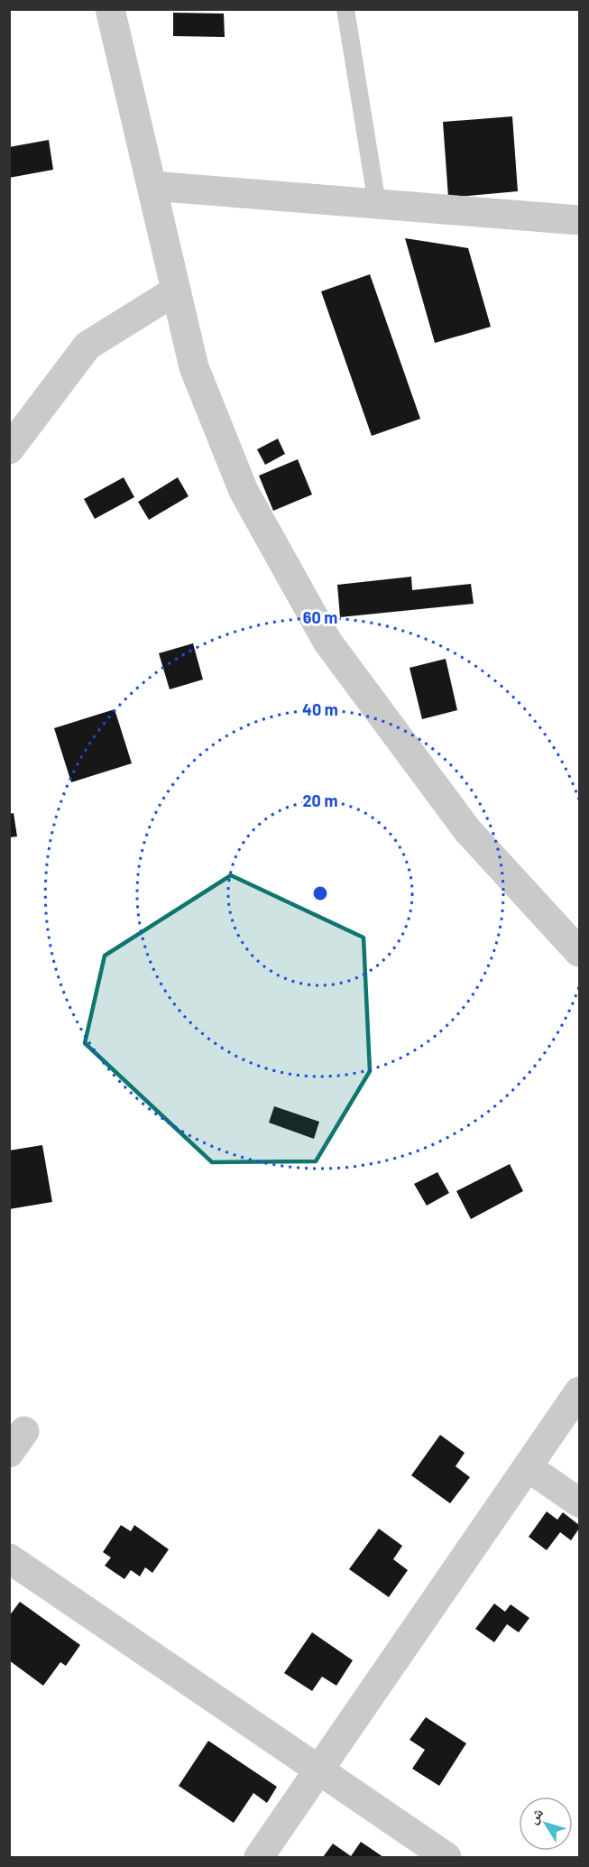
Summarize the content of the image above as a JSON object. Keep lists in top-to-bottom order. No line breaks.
{"north":"top left","rings":["60 m","40 m","20 m"]}
